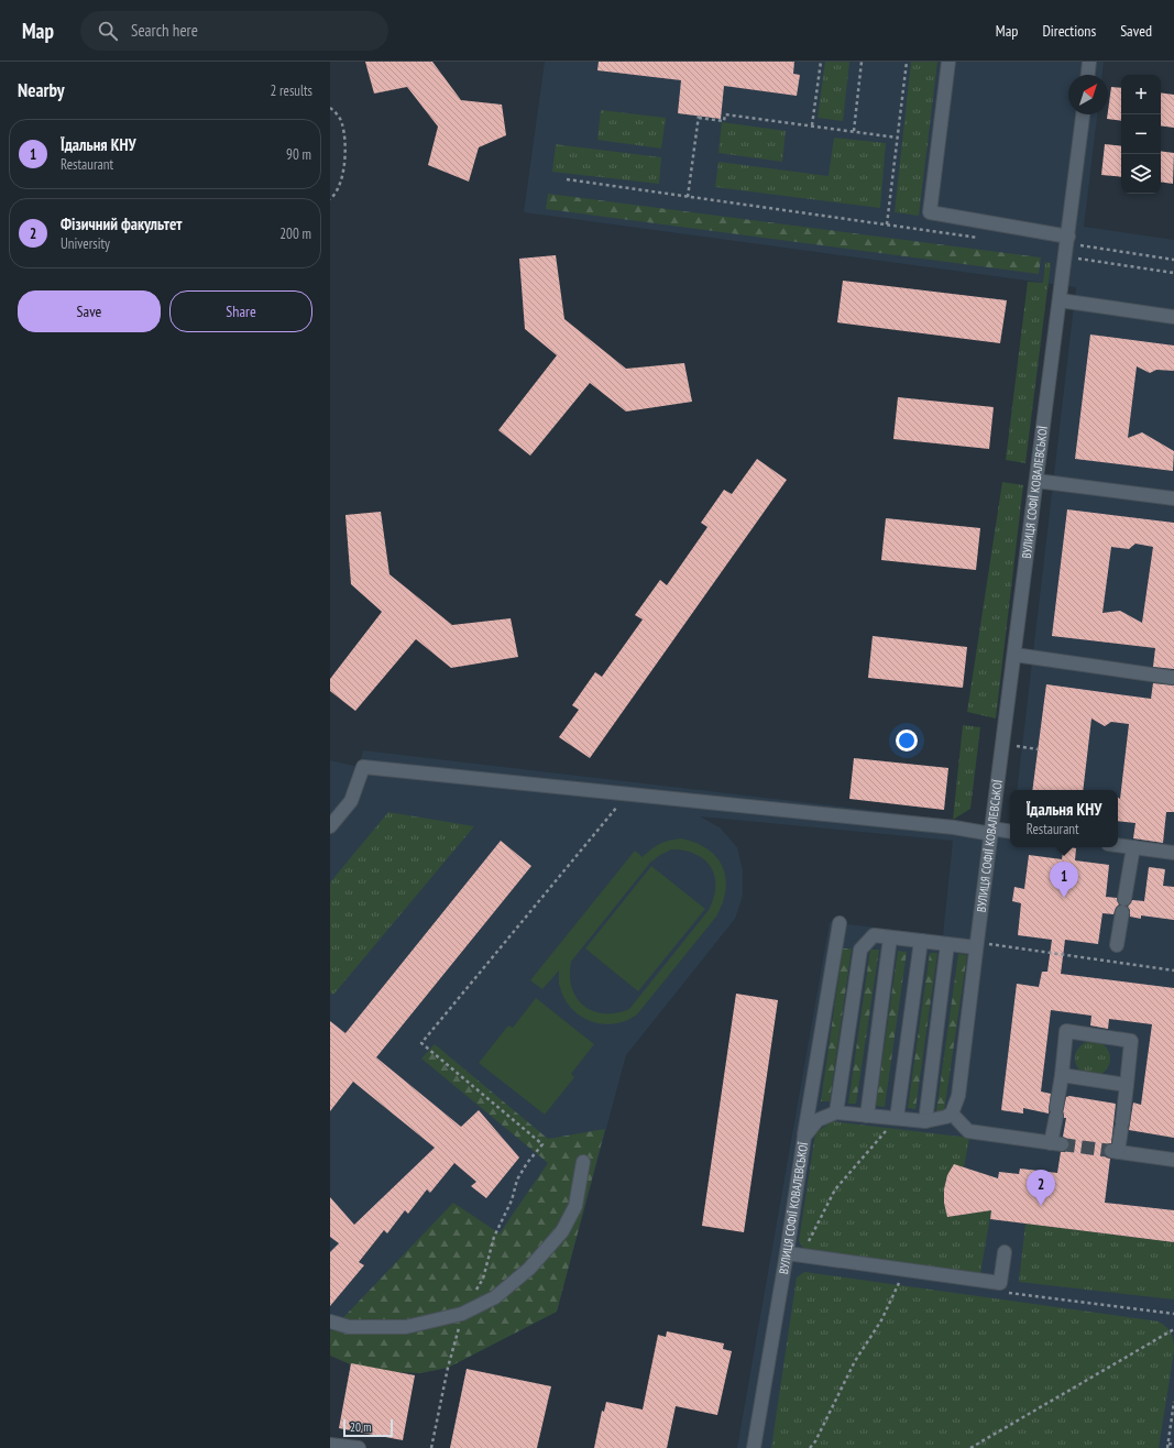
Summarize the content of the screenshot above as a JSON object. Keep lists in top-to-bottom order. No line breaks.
{"streets":{"street":["ВУЛИЦЯ СОФІЇ КОВАЛЕВСЬКОЇ"]},"scale_bar":"20 m","north":"top right","page":{"header":"Map","search":"Search here","nav":["Map","Directions","Saved"],"heading":["Nearby","2 results"],"map_buttons":["+","−"],"list":[{"mark":"1","name":"Їдальня КНУ","note":"Restaurant","value":"90 m"},{"mark":"2","name":"Фізичний факультет","note":"University","value":"200 m"}],"buttons":["Save","Share"],"popup":["Їдальня КНУ","Restaurant"],"pins":["1","2"],"scale":"20 m"}}
